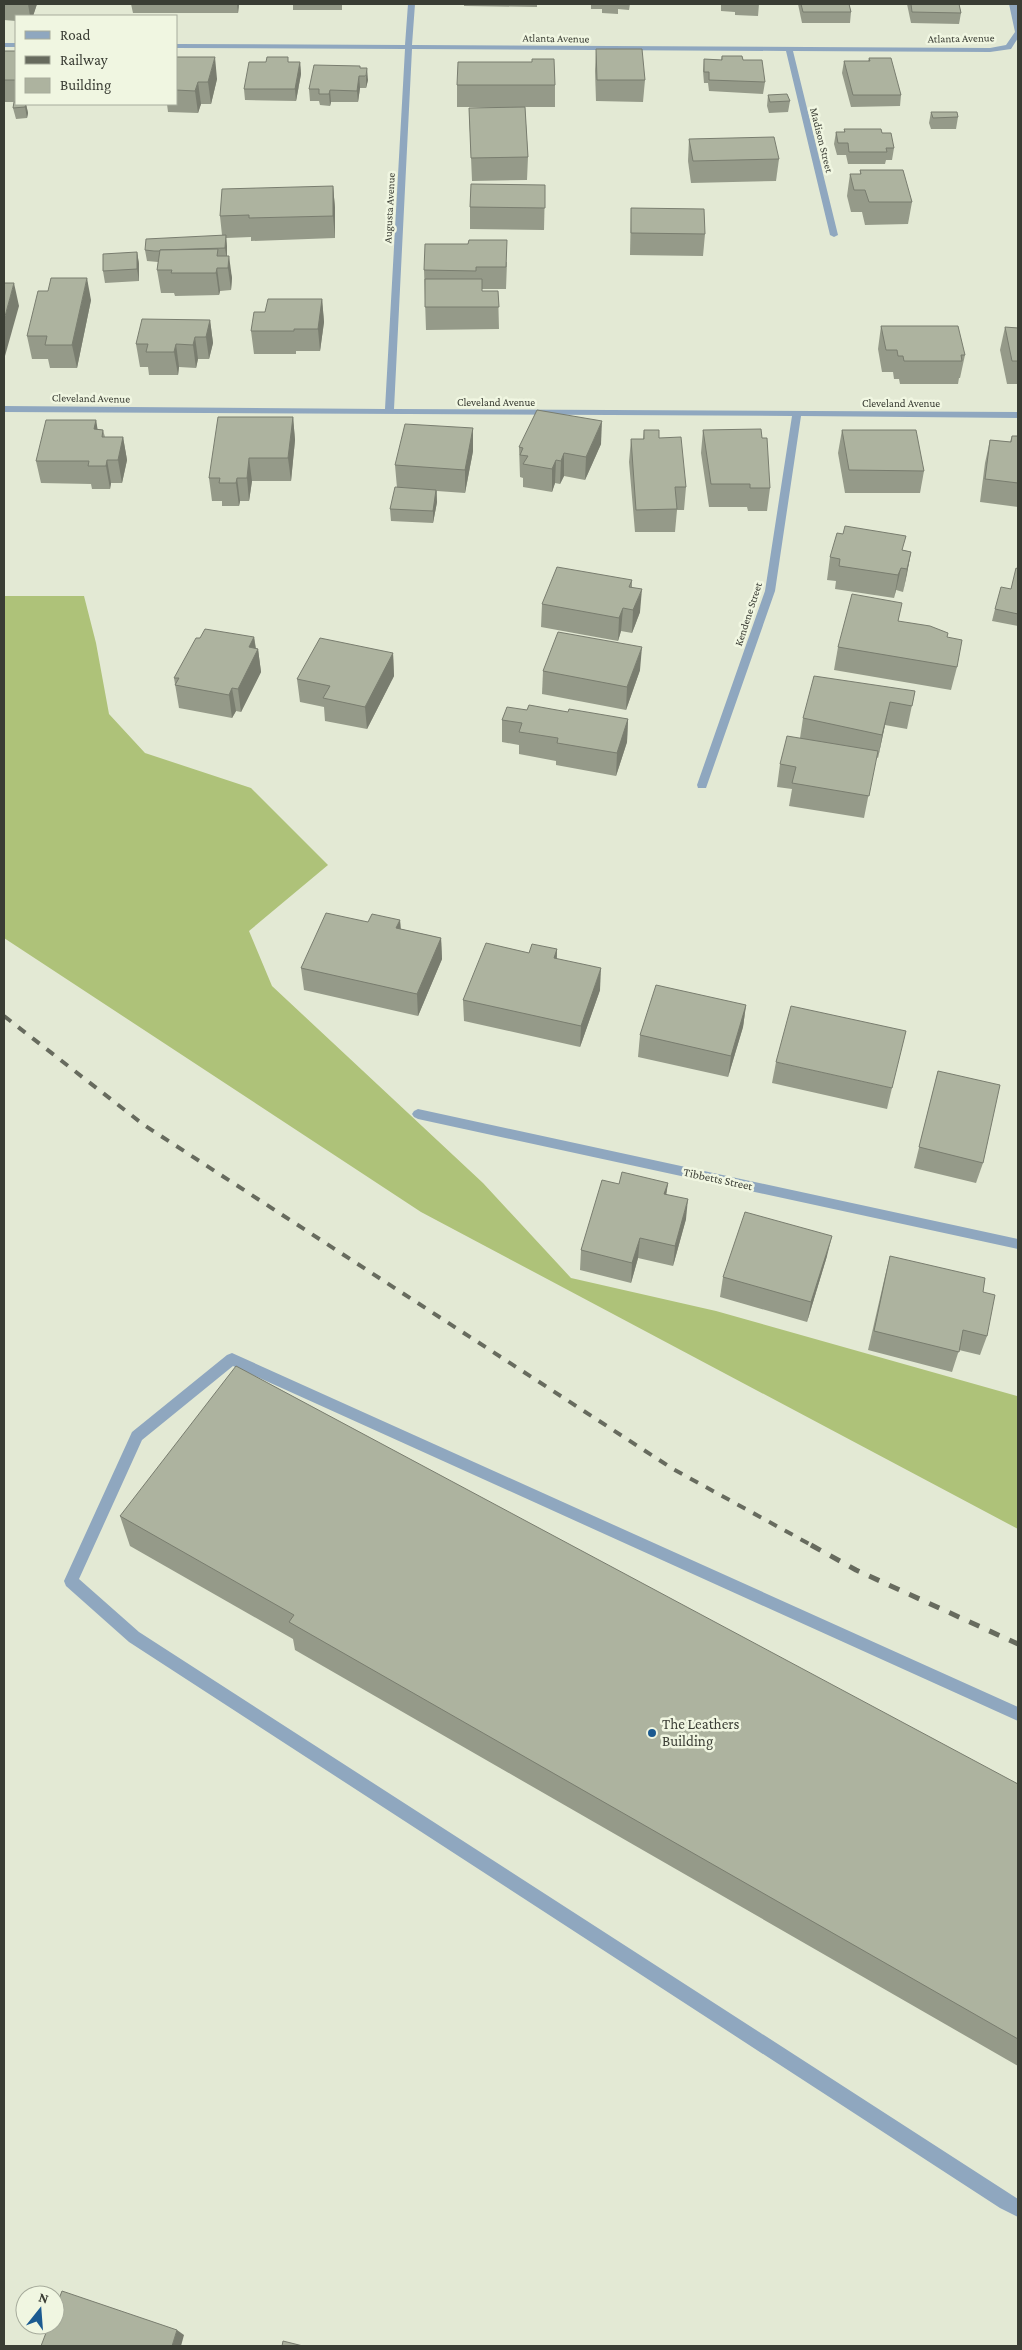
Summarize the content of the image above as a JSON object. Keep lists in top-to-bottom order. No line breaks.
{"streets":{"street":["Atlanta Avenue","Madison Street","Augusta Avenue","Cleveland Avenue","Kendene Street","Tibbetts Street"]},"crossings":[["Atlanta Avenue","Madison Street"],["Atlanta Avenue","Augusta Avenue"],["Augusta Avenue","Cleveland Avenue"],["Cleveland Avenue","Kendene Street"]],"places":["The Leathers Building"],"legend":["Road","Railway","Building"],"north":"top"}
